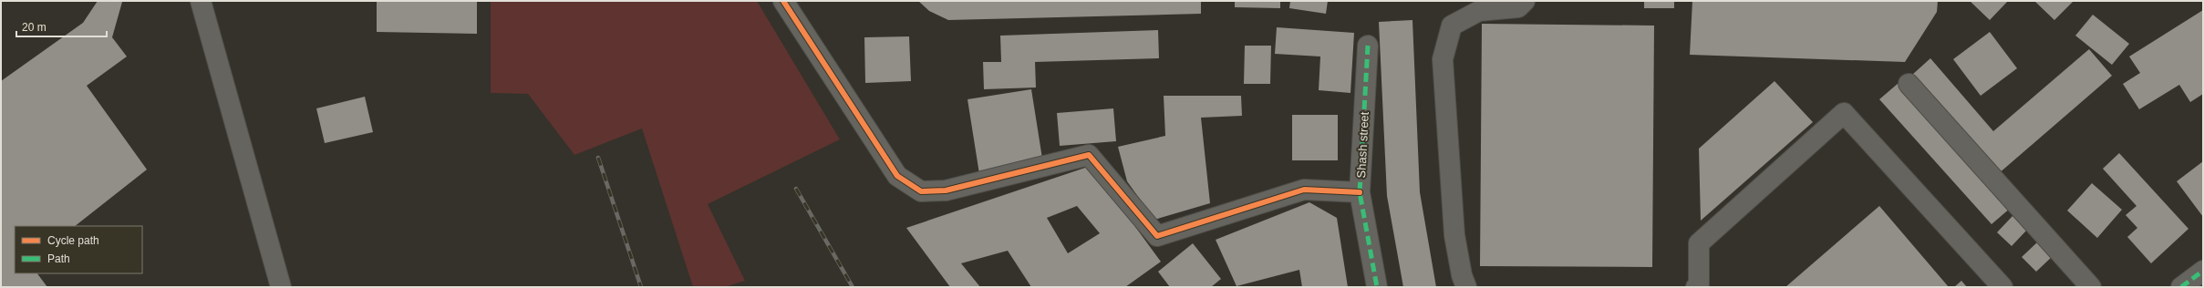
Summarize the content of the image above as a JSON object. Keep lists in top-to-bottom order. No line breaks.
{"streets":{"street":["Shash street"]},"legend":["Cycle path","Path"],"scale_bar":"20 m"}
